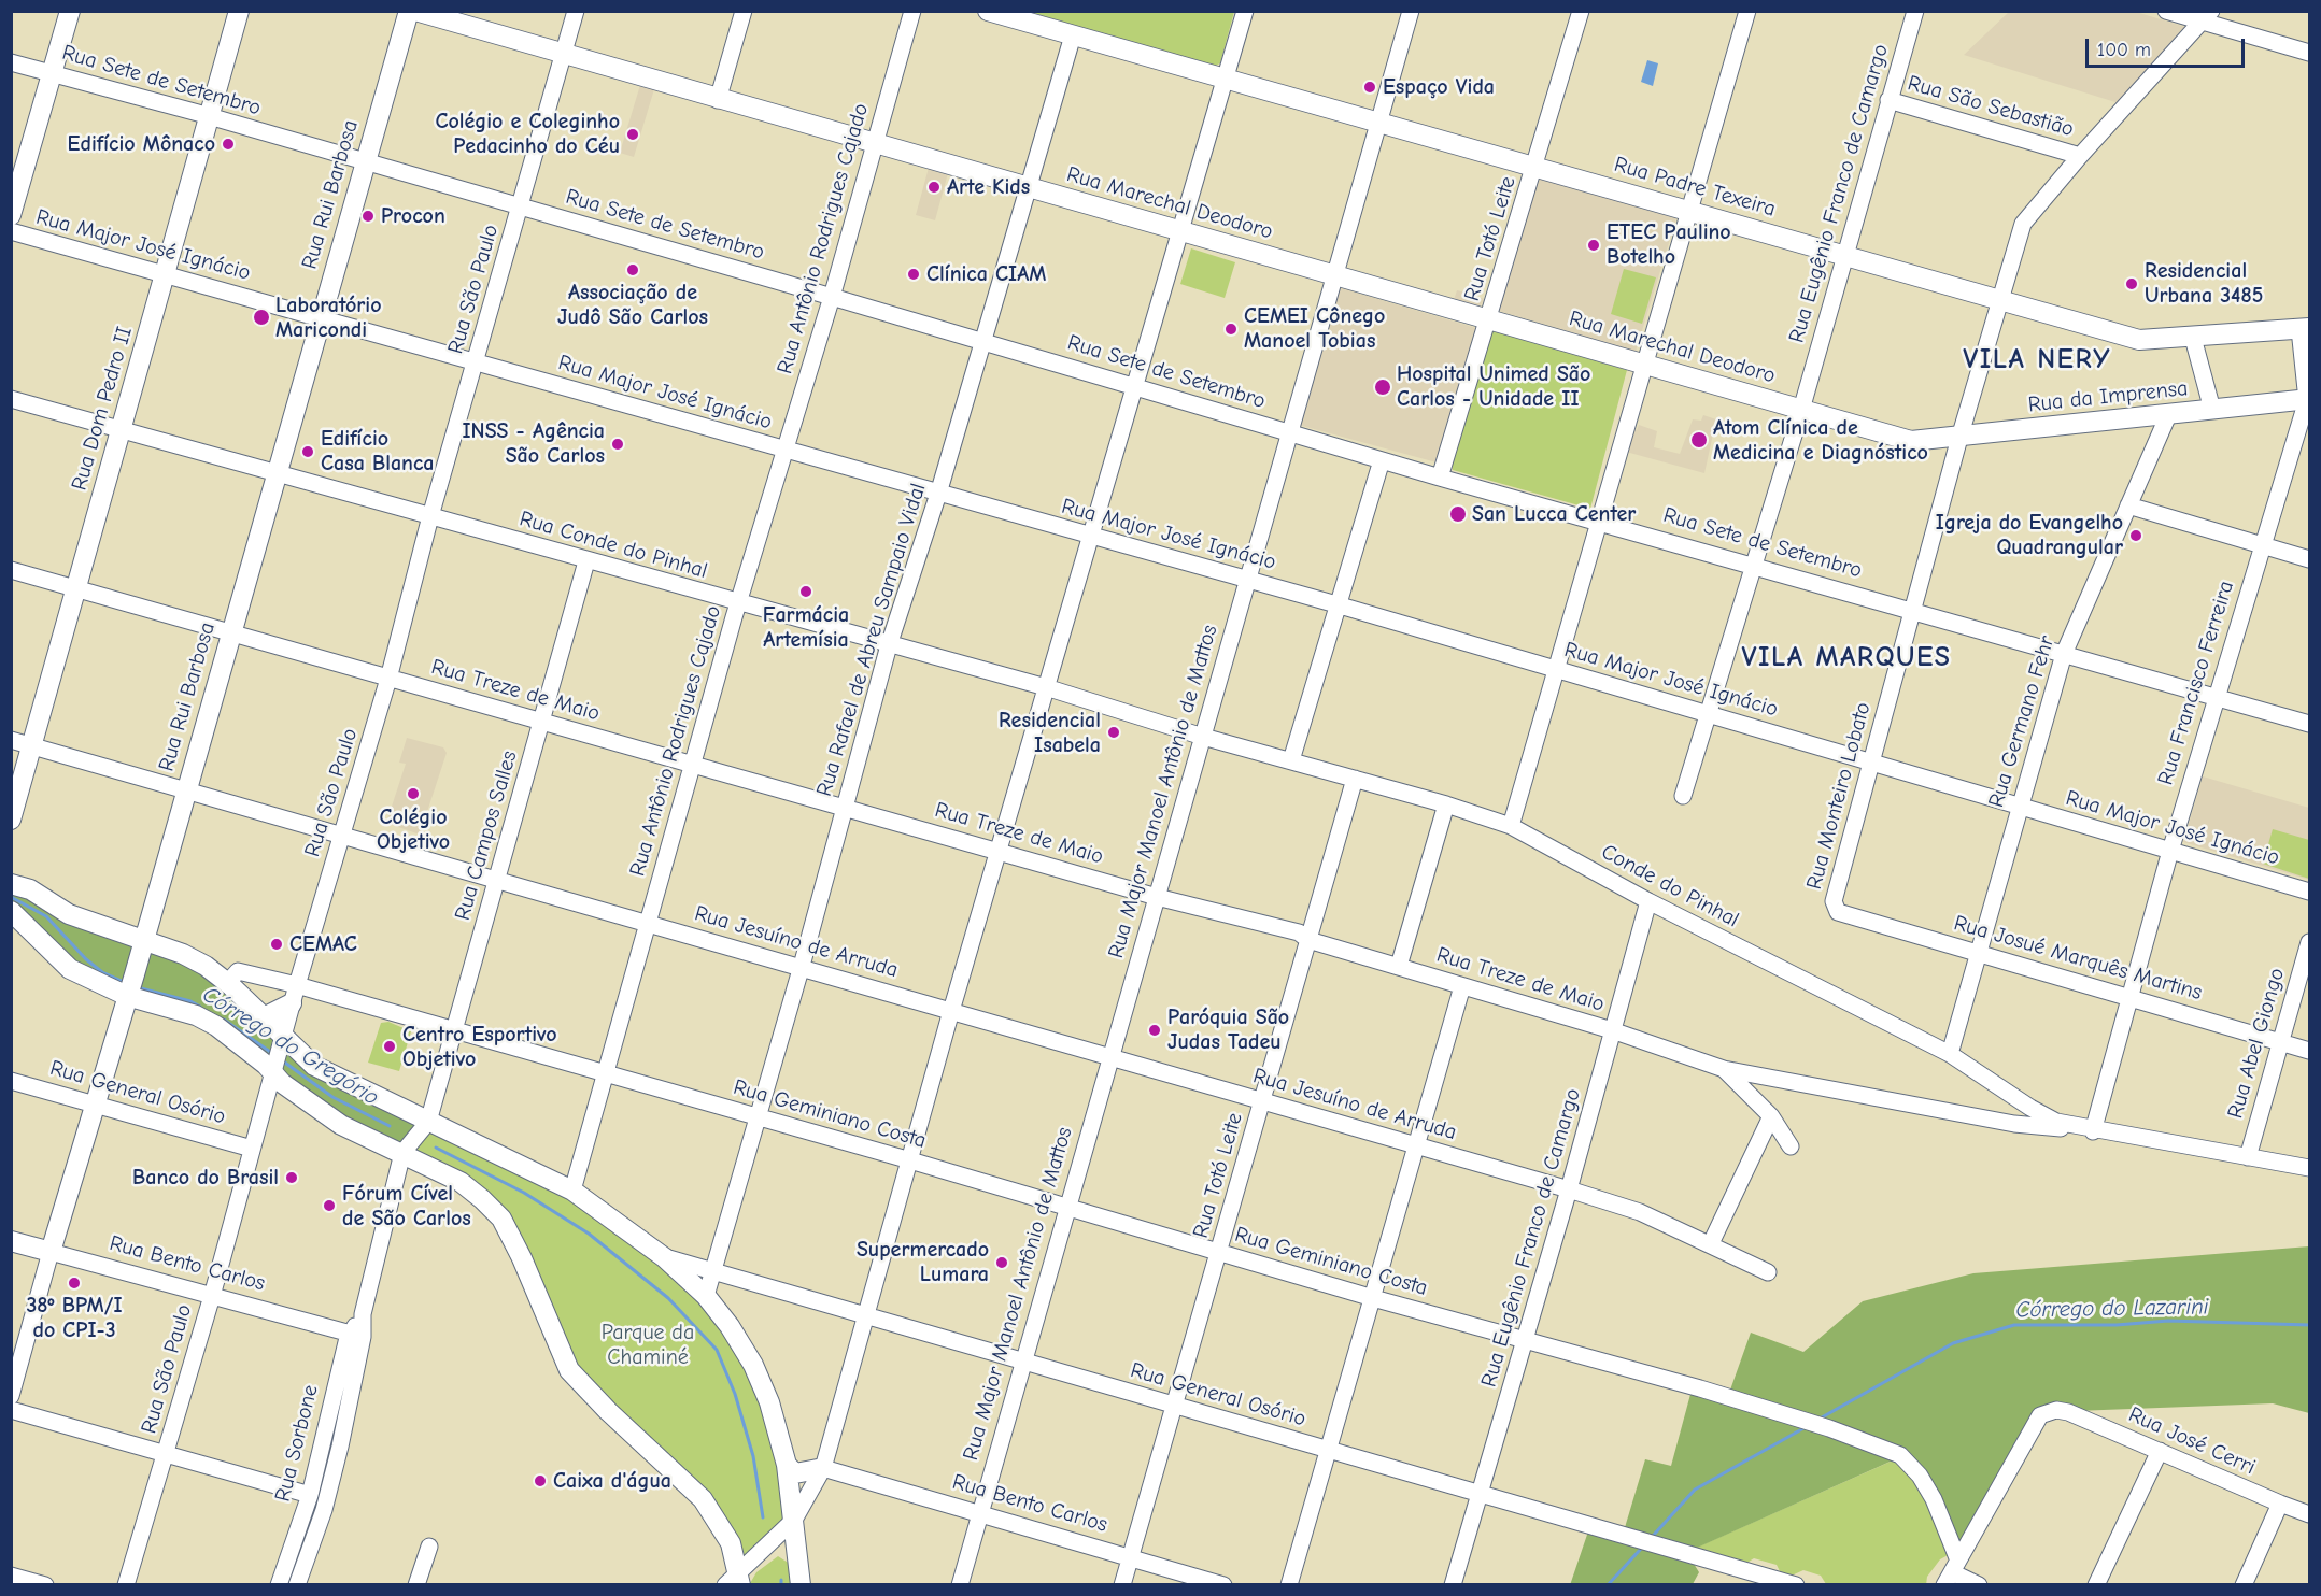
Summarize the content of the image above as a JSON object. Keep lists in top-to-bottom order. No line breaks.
{"streets":{"main road":["Rua Padre Texeira","Rua Rui Barbosa","Rua Marechal Deodoro","Rua da Imprensa","Rua Dom Pedro II","Rua Bento Carlos"],"street":["Rua Sete de Setembro","Rua São Sebastião","Rua Eugênio Franco de Camargo","Rua Antônio Rodrigues Cajado","Rua Totó Leite","Rua Major José Ignácio","Rua São Paulo","Rua Conde do Pinhal","Rua Rafael de Abreu Sampaio Vidal","Rua Francisco Ferreira","Rua Treze de Maio","Rua Germano Fehr","Rua Major Manoel Antônio de Mattos","Rua Monteiro Lobato","Rua Campos Salles","Conde do Pinhal","Rua Jesuíno de Arruda","Rua Josué Marquês Martins","Rua Abel Giongo","Rua General Osório","Rua Geminiano Costa","Rua José Cerri","Rua Sorbone"]},"crossings":[["Rua Sete de Setembro","Rua Eugênio Franco de Camargo"],["Rua Sete de Setembro","Rua Rui Barbosa"],["Rua Sete de Setembro","Rua Antônio Rodrigues Cajado"],["Rua Sete de Setembro","Rua Totó Leite"],["Rua Sete de Setembro","Rua São Paulo"],["Rua Sete de Setembro","Rua Dom Pedro II"],["Rua Sete de Setembro","Rua Rafael de Abreu Sampaio Vidal"],["Rua Sete de Setembro","Rua Francisco Ferreira"],["Rua Sete de Setembro","Rua Germano Fehr"],["Rua Sete de Setembro","Rua Major Manoel Antônio de Mattos"],["Rua Sete de Setembro","Rua Monteiro Lobato"],["Rua São Sebastião","Rua Eugênio Franco de Camargo"],["Rua São Sebastião","Rua Monteiro Lobato"],["Rua Padre Texeira","Rua Eugênio Franco de Camargo"],["Rua Padre Texeira","Rua Totó Leite"],["Rua Padre Texeira","Rua Rafael de Abreu Sampaio Vidal"],["Rua Padre Texeira","Rua Major Manoel Antônio de Mattos"],["Rua Padre Texeira","Rua Monteiro Lobato"],["Rua Eugênio Franco de Camargo","Rua Marechal Deodoro"],["Rua Eugênio Franco de Camargo","Rua Major José Ignácio"],["Rua Eugênio Franco de Camargo","Rua Treze de Maio"],["Rua Eugênio Franco de Camargo","Conde do Pinhal"],["Rua Eugênio Franco de Camargo","Rua Jesuíno de Arruda"],["Rua Eugênio Franco de Camargo","Rua General Osório"],["Rua Eugênio Franco de Camargo","Rua Geminiano Costa"],["Rua Rui Barbosa","Rua Major José Ignácio"],["Rua Rui Barbosa","Rua Conde do Pinhal"],["Rua Rui Barbosa","Rua Treze de Maio"],["Rua Rui Barbosa","Rua Jesuíno de Arruda"],["Rua Rui Barbosa","Rua General Osório"],["Rua Rui Barbosa","Rua Bento Carlos"],["Rua Marechal Deodoro","Rua Antônio Rodrigues Cajado"],["Rua Marechal Deodoro","Rua Totó Leite"],["Rua Marechal Deodoro","Rua São Paulo"],["Rua Marechal Deodoro","Rua da Imprensa"],["Rua Marechal Deodoro","Rua Rafael de Abreu Sampaio Vidal"],["Rua Marechal Deodoro","Rua Major Manoel Antônio de Mattos"],["Rua Antônio Rodrigues Cajado","Rua Major José Ignácio"],["Rua Antônio Rodrigues Cajado","Rua Conde do Pinhal"],["Rua Antônio Rodrigues Cajado","Rua Treze de Maio"],["Rua Antônio Rodrigues Cajado","Rua Jesuíno de Arruda"],["Rua Antônio Rodrigues Cajado","Rua Geminiano Costa"],["Rua Totó Leite","Rua Treze de Maio"],["Rua Totó Leite","Conde do Pinhal"],["Rua Totó Leite","Rua Jesuíno de Arruda"],["Rua Totó Leite","Rua General Osório"],["Rua Totó Leite","Rua Geminiano Costa"],["Rua Totó Leite","Rua Bento Carlos"],["Rua Major José Ignácio","Rua São Paulo"],["Rua Major José Ignácio","Rua Dom Pedro II"],["Rua Major José Ignácio","Rua Rafael de Abreu Sampaio Vidal"],["Rua Major José Ignácio","Rua Francisco Ferreira"],["Rua Major José Ignácio","Rua Germano Fehr"],["Rua Major José Ignácio","Rua Major Manoel Antônio de Mattos"],["Rua Major José Ignácio","Rua Monteiro Lobato"],["Rua São Paulo","Rua Conde do Pinhal"],["Rua São Paulo","Rua Treze de Maio"],["Rua São Paulo","Rua Jesuíno de Arruda"],["Rua São Paulo","Rua General Osório"],["Rua São Paulo","Rua Geminiano Costa"],["Rua São Paulo","Rua Bento Carlos"],["Rua da Imprensa","Rua Francisco Ferreira"],["Rua da Imprensa","Rua Germano Fehr"],["Rua da Imprensa","Rua Monteiro Lobato"],["Rua Dom Pedro II","Rua Conde do Pinhal"],["Rua Dom Pedro II","Rua Treze de Maio"],["Rua Dom Pedro II","Rua Jesuíno de Arruda"],["Rua Conde do Pinhal","Rua Rafael de Abreu Sampaio Vidal"],["Rua Conde do Pinhal","Rua Major Manoel Antônio de Mattos"],["Rua Conde do Pinhal","Rua Campos Salles"],["Rua Conde do Pinhal","Conde do Pinhal"],["Rua Rafael de Abreu Sampaio Vidal","Rua Treze de Maio"],["Rua Rafael de Abreu Sampaio Vidal","Rua Jesuíno de Arruda"],["Rua Rafael de Abreu Sampaio Vidal","Rua General Osório"],["Rua Rafael de Abreu Sampaio Vidal","Rua Geminiano Costa"],["Rua Francisco Ferreira","Rua Treze de Maio"],["Rua Francisco Ferreira","Conde do Pinhal"],["Rua Francisco Ferreira","Rua Josué Marquês Martins"],["Rua Treze de Maio","Rua Major Manoel Antônio de Mattos"],["Rua Treze de Maio","Rua Campos Salles"],["Rua Treze de Maio","Conde do Pinhal"],["Rua Germano Fehr","Conde do Pinhal"],["Rua Germano Fehr","Rua Josué Marquês Martins"],["Rua Major Manoel Antônio de Mattos","Conde do Pinhal"],["Rua Major Manoel Antônio de Mattos","Rua Jesuíno de Arruda"],["Rua Major Manoel Antônio de Mattos","Rua General Osório"],["Rua Major Manoel Antônio de Mattos","Rua Geminiano Costa"],["Rua Major Manoel Antônio de Mattos","Rua Bento Carlos"],["Rua Monteiro Lobato","Rua Josué Marquês Martins"],["Rua Campos Salles","Rua Jesuíno de Arruda"],["Rua Campos Salles","Rua Geminiano Costa"],["Rua Campos Salles","Rua Sorbone"],["Rua Josué Marquês Martins","Rua Abel Giongo"],["Rua Geminiano Costa","Rua José Cerri"],["Rua Bento Carlos","Rua Sorbone"]],"districts":["VILA NERY","VILA MARQUES"],"water":["Córrego do Gregório","Córrego do Lazarini"],"parks":["Parque da Chaminé"],"places":["Espaço Vida","Colégio e Coleginho Pedacinho do Céu","Edifício Mônaco","Arte Kids","Procon","ETEC Paulino Botelho","Associação de Judô São Carlos","Clínica CIAM","Residencial Urbana 3485","Laboratório Maricondi","CEMEI Cônego Manoel Tobias","Hospital Unimed São Carlos - Unidade II","Atom Clínica de Medicina e Diagnóstico","INSS - Agência São Carlos","Edifício Casa Blanca","San Lucca Center","Igreja do Evangelho Quadrangular","Farmácia Artemísia","Residencial Isabela","Colégio Objetivo","CEMAC","Paróquia São Judas Tadeu","Centro Esportivo Objetivo","Banco do Brasil","Fórum Cível de São Carlos","Supermercado Lumara","38º BPM/I do CPI-3","Caixa d'água"],"scale_bar":"100 m"}
